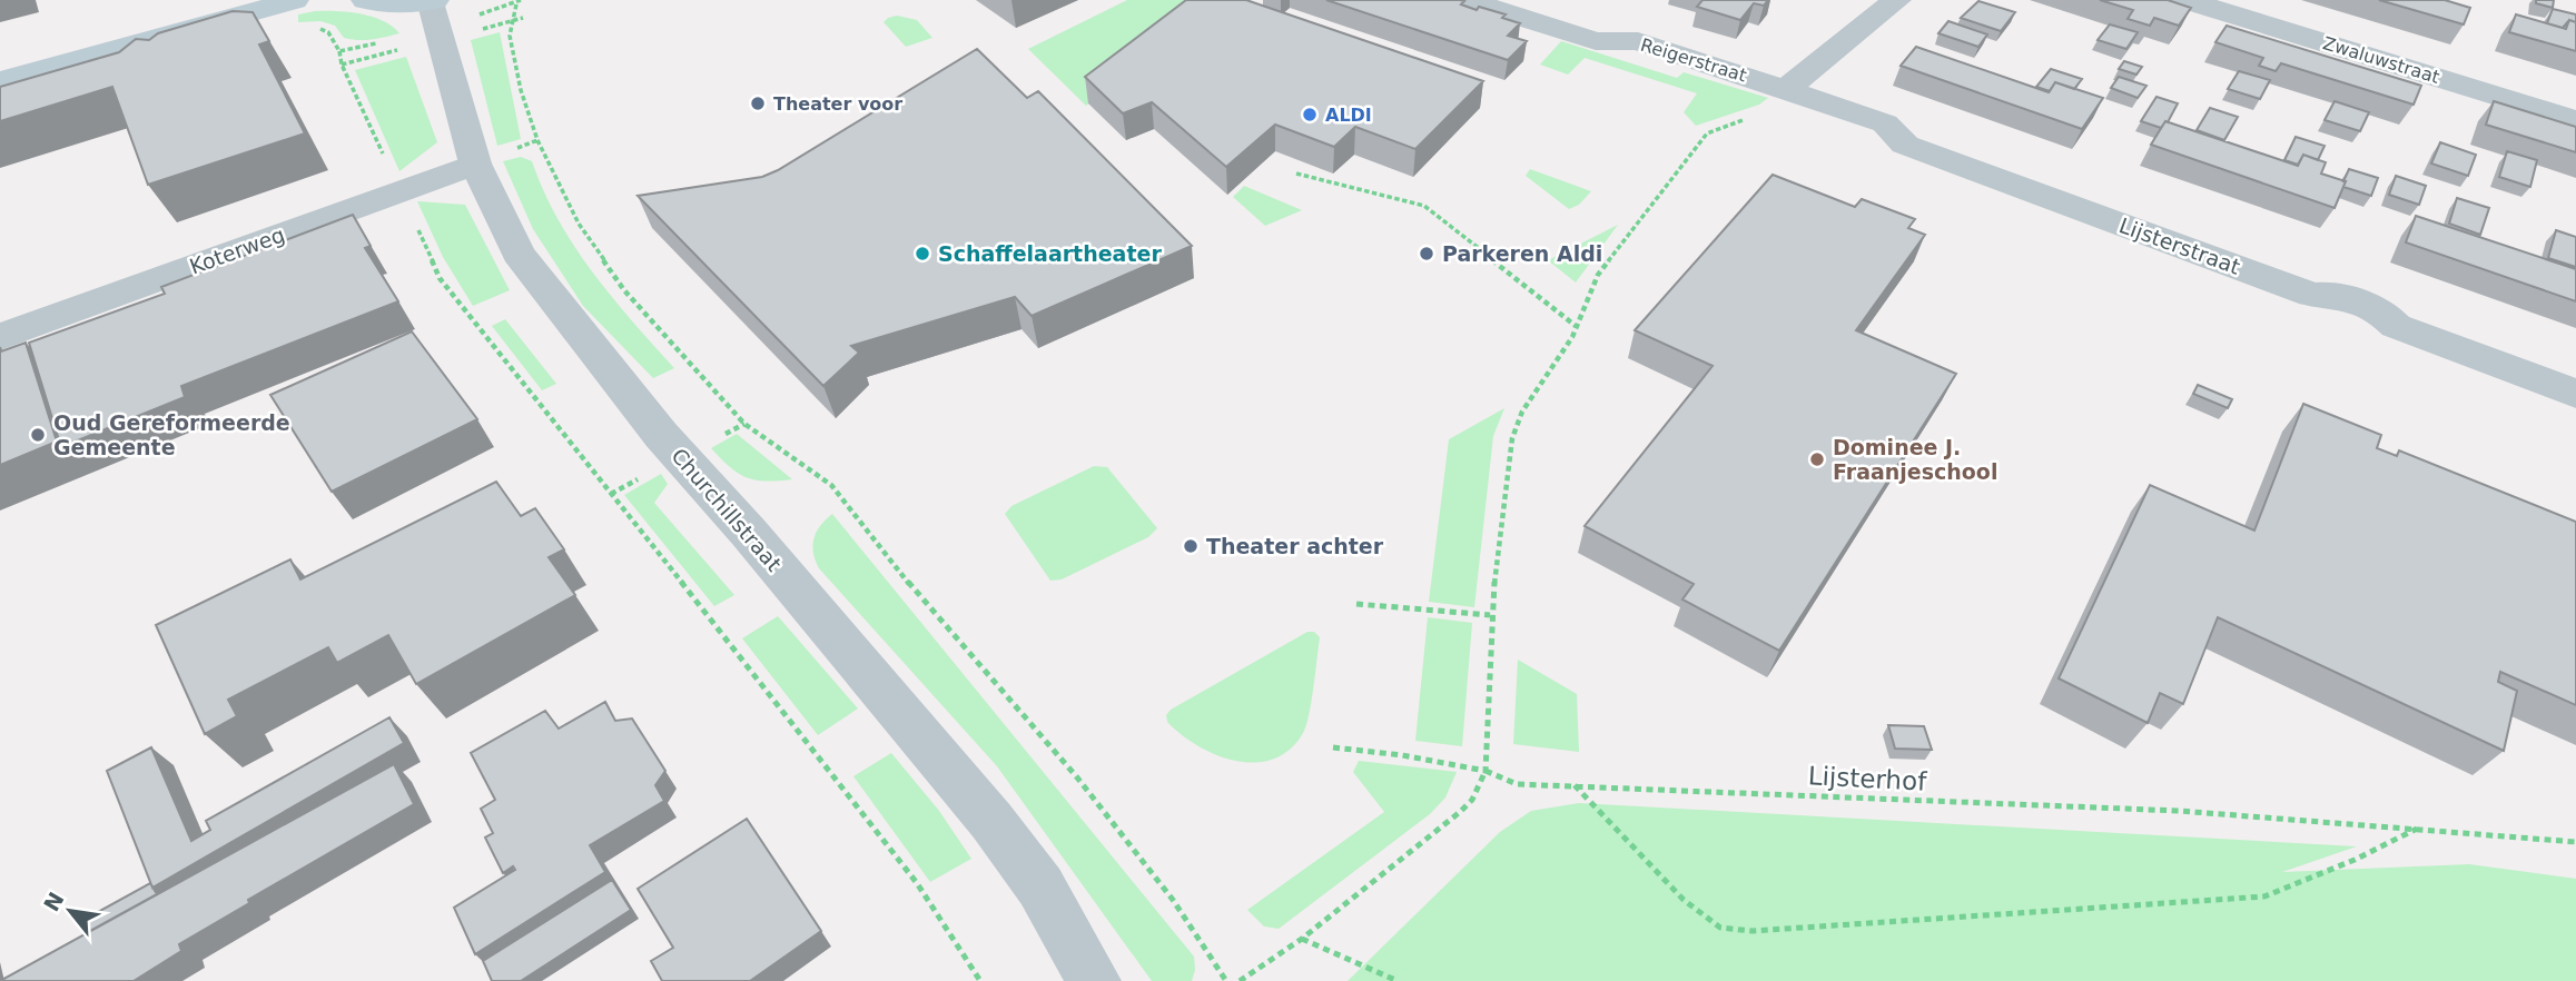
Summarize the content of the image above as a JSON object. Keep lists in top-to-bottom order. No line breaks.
{"streets":{"street":["Reigerstraat","Zwaluwstraat","Lijsterstraat","Koterweg","Churchillstraat"],"path":["Lijsterhof"]},"crossings":[["Reigerstraat","Lijsterstraat"],["Koterweg","Churchillstraat"]],"places":["Theater voor","ALDI","Schaffelaartheater","Parkeren Aldi","Oud Gereformeerde Gemeente","Dominee J. Fraanjeschool","Theater achter"],"north":"top left"}
